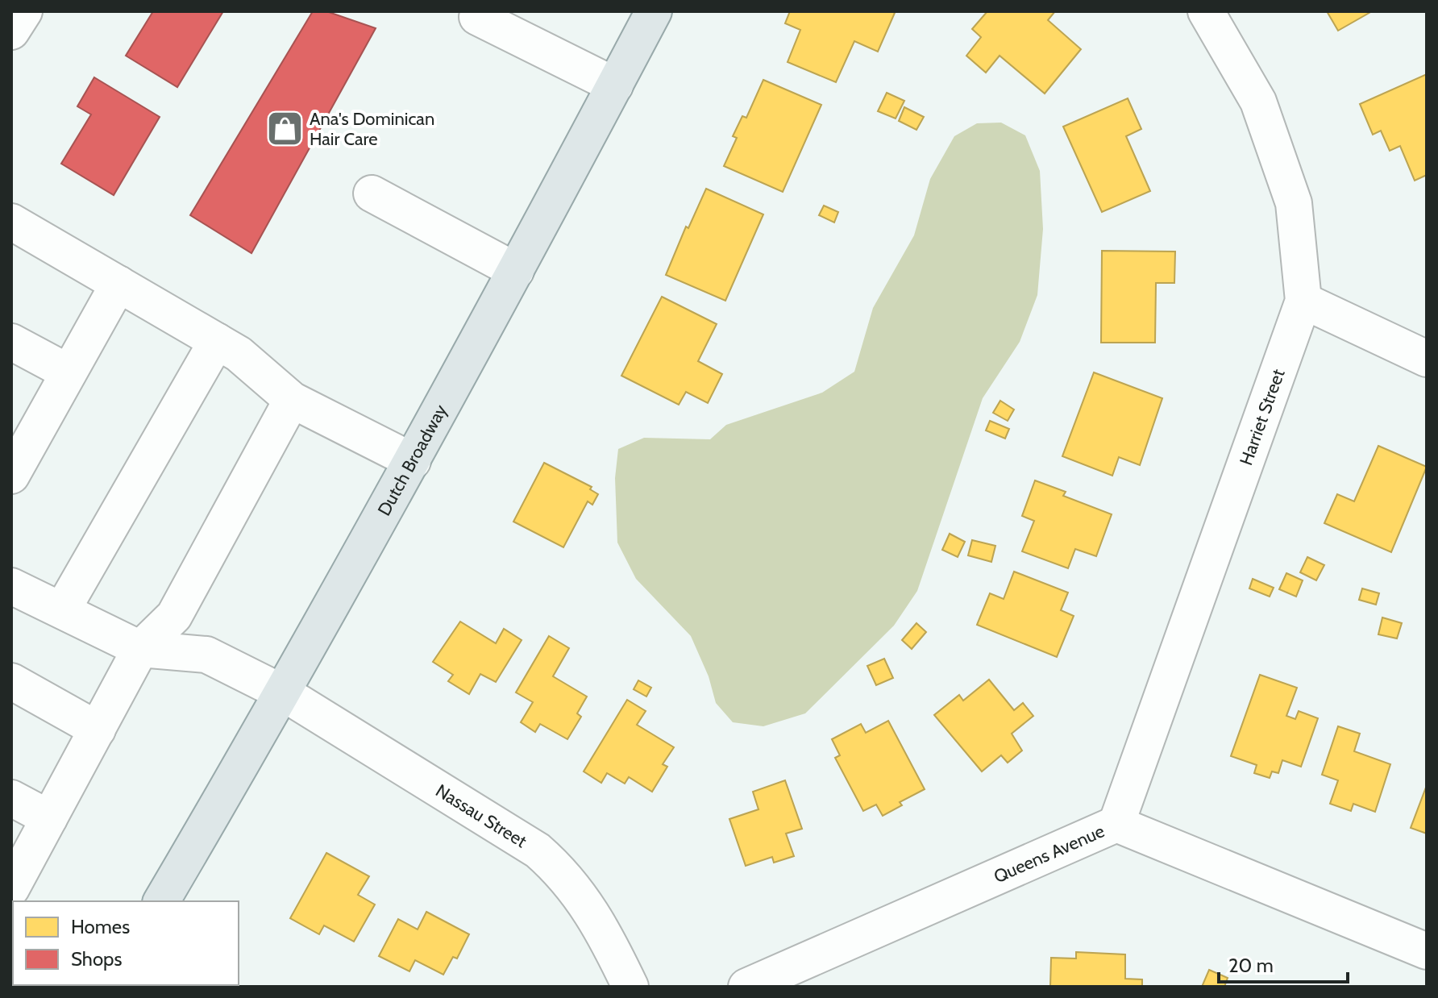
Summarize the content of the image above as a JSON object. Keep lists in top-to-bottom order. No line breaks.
{"streets":{"main road":["Dutch Broadway"],"street":["Harriet Street","Nassau Street","Queens Avenue"]},"crossings":[["Harriet Street","Queens Avenue"],["Dutch Broadway","Nassau Street"]],"places":{"shop":["Ana's Dominican Hair Care"]},"legend":["Homes","Shops"],"scale_bar":"20 m"}
